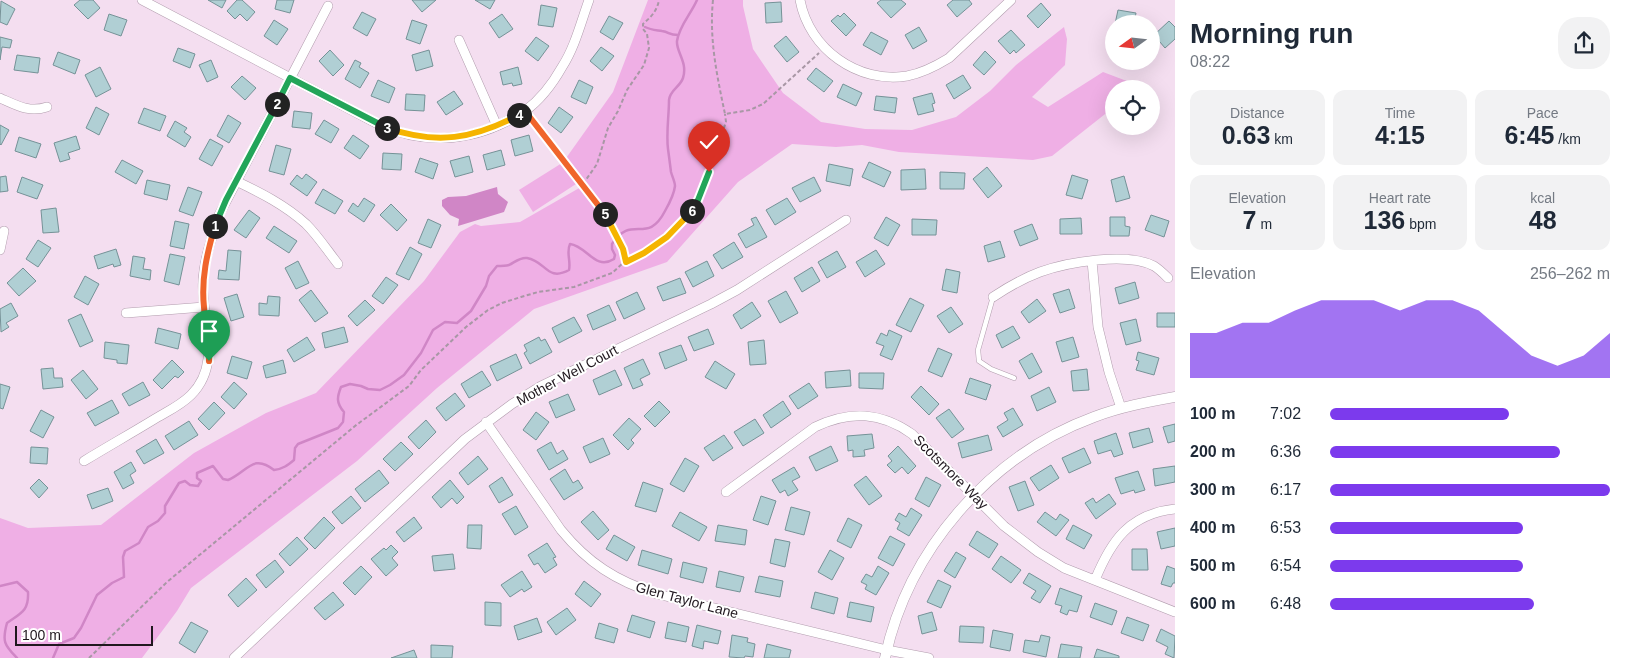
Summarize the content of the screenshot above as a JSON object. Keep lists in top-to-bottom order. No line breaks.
{"streets":{"street":["Mother Well Court","Scotsmore Way","Glen Taylor Lane"]},"crossings":[["Mother Well Court","Glen Taylor Lane"]],"scale_bar":"100 m","north":"left","page":{"heading":["Morning run","08:22"],"stats":[["Distance","0.63 km"],["Time","4:15"],["Pace","6:45 /km"],["Elevation","7 m"],["Heart rate","136 bpm"],["kcal","48"]],"pins":["2","4","3","6","5","1"],"chart":["Elevation","256–262 m"],"list":[{"name":"100 m","note":"7:02"},{"name":"200 m","note":"6:36"},{"name":"300 m","note":"6:17"},{"name":"400 m","note":"6:53"},{"name":"500 m","note":"6:54"},{"name":"600 m","note":"6:48"}],"scale":"100 m"}}
